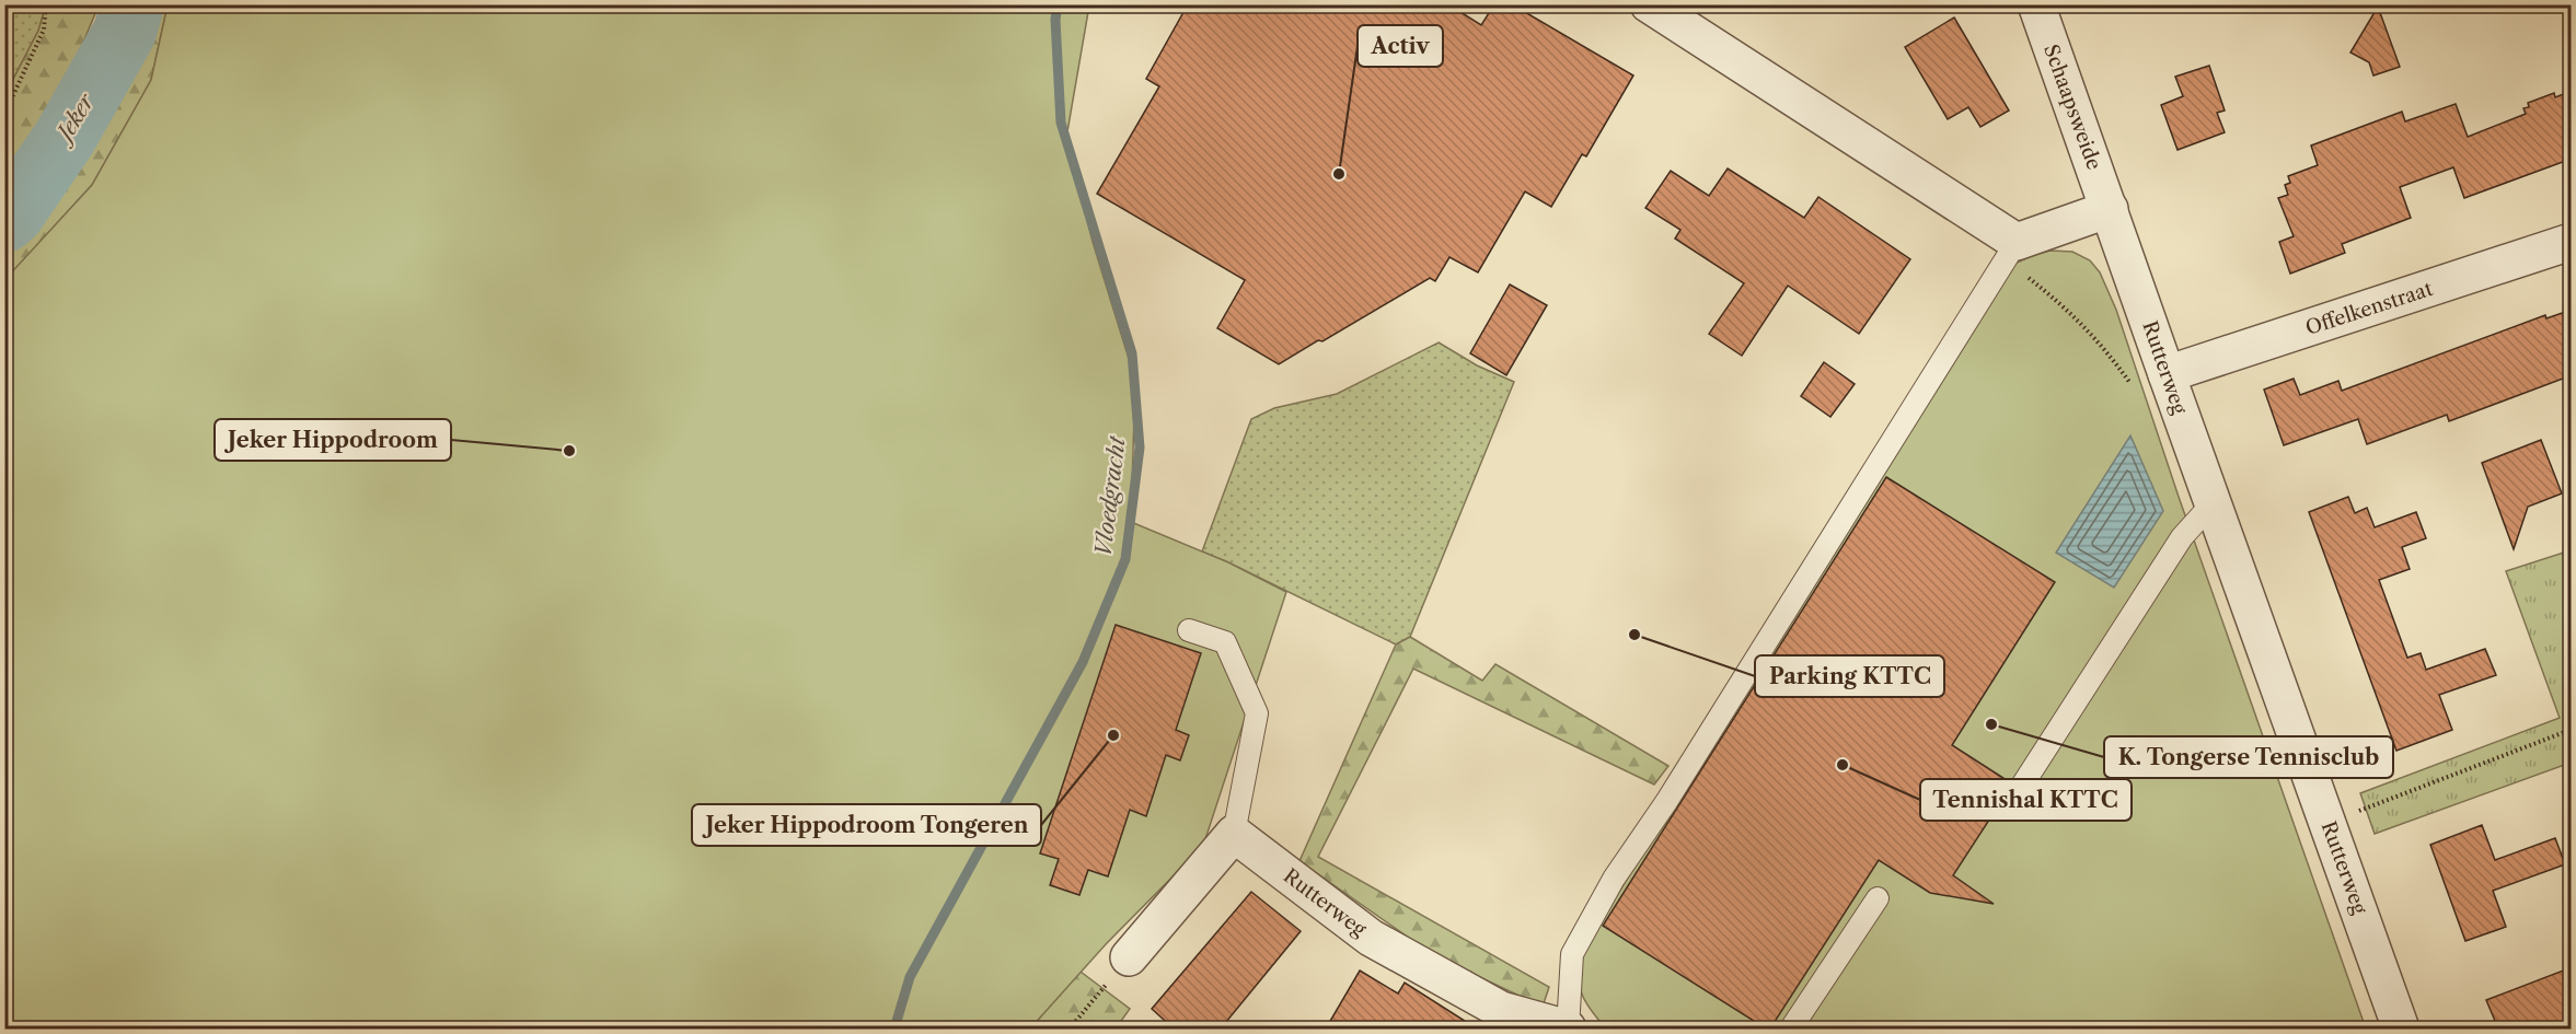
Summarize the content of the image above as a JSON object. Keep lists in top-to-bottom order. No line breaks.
{"streets":{"street":["Schaapsweide","Offelkenstraat","Rutterweg"]},"crossings":[["Schaapsweide","Rutterweg"],["Offelkenstraat","Rutterweg"]],"water":["Jeker","Vloedgracht"],"places":["Activ","Jeker Hippodroom","Parking KTTC","K. Tongerse Tennisclub","Jeker Hippodroom Tongeren","Tennishal KTTC"]}
